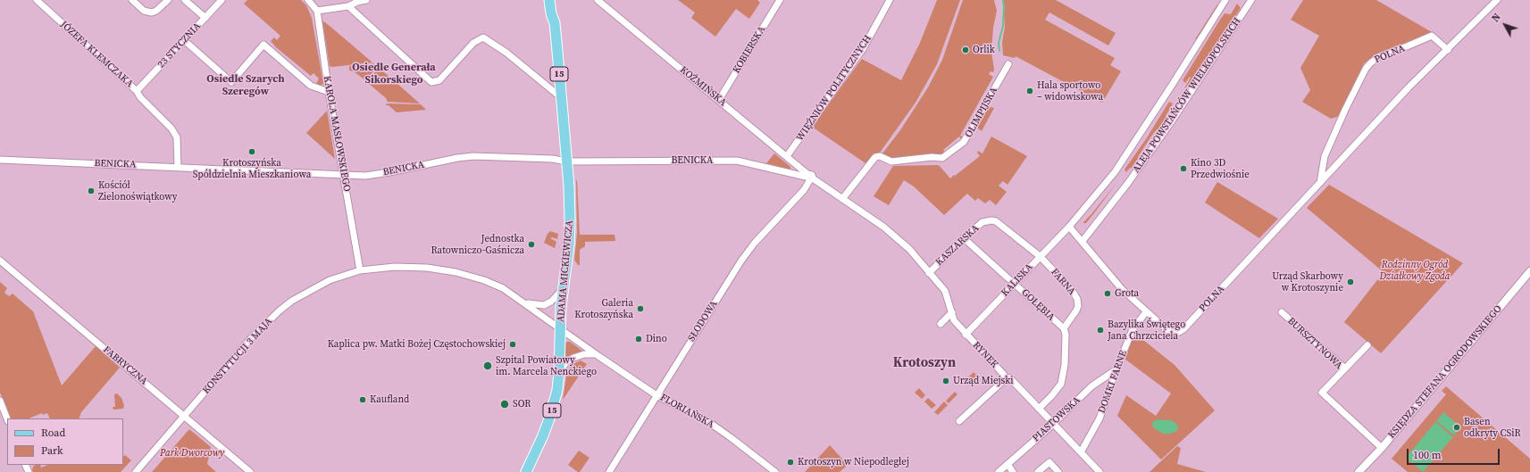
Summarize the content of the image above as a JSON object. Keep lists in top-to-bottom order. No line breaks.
{"streets":{"main road":["15","ADAMA MICKIEWICZA"],"street":["23 STYCZNIA","KOBIERSKA","JÓZEFA KLEMCZAKA","POLNA","KOŹMIŃSKA","WIĘŹNIÓW POLITYCZNYCH","ALEJA POWSTAŃCÓW WIELKOPOLSKICH","OLIMPIJSKA","KAROLA MASŁOWSKIEGO","BENICKA","KASZARSKA","KALISKA","FARNA","GOŁĘBIA","SŁODOWA","BURSZTYNOWA","RYNEK","KONSTYTUCJI 3 MAJA","FABRYCZNA","KSIĘDZA STEFANA OGRODOWSKIEGO","DOMKI FARNE","FLORIAŃSKA","PIASTOWSKA"]},"crossings":[["23 STYCZNIA","JÓZEFA KLEMCZAKA"],["KOBIERSKA","KOŹMIŃSKA"],["JÓZEFA KLEMCZAKA","BENICKA"],["POLNA","ALEJA POWSTAŃCÓW WIELKOPOLSKICH"],["POLNA","KALISKA"],["POLNA","DOMKI FARNE"],["KOŹMIŃSKA","WIĘŹNIÓW POLITYCZNYCH"],["KOŹMIŃSKA","OLIMPIJSKA"],["KOŹMIŃSKA","BENICKA"],["KOŹMIŃSKA","KASZARSKA"],["KOŹMIŃSKA","SŁODOWA"],["KOŹMIŃSKA","RYNEK"],["ALEJA POWSTAŃCÓW WIELKOPOLSKICH","KALISKA"],["KAROLA MASŁOWSKIEGO","BENICKA"],["KAROLA MASŁOWSKIEGO","KONSTYTUCJI 3 MAJA"],["BENICKA","ADAMA MICKIEWICZA"],["BENICKA","SŁODOWA"],["KASZARSKA","KALISKA"],["KASZARSKA","FARNA"],["KASZARSKA","GOŁĘBIA"],["ADAMA MICKIEWICZA","KONSTYTUCJI 3 MAJA"],["ADAMA MICKIEWICZA","FLORIAŃSKA"],["KALISKA","FARNA"],["KALISKA","GOŁĘBIA"],["KALISKA","RYNEK"],["FARNA","GOŁĘBIA"],["SŁODOWA","FLORIAŃSKA"],["BURSZTYNOWA","KSIĘDZA STEFANA OGRODOWSKIEGO"],["KONSTYTUCJI 3 MAJA","FABRYCZNA"],["KONSTYTUCJI 3 MAJA","FLORIAŃSKA"],["DOMKI FARNE","PIASTOWSKA"]],"districts":["Osiedle Generała Sikorskiego","Osiedle Szarych Szeregów","Krotoszyn"],"parks":["Rodzinny Ogród Działkowy Zgoda","Park Dworcowy"],"places":["Orlik","Hala sportowo – widowiskowa","Krotoszyńska Spółdzielnia Mieszkaniowa","Kino 3D Przedwiośnie","Kościół Zielonoświątkowy","Jednostka Ratowniczo-Gaśnicza","Urząd Skarbowy w Krotoszynie","Grota","Galeria Krotoszyńska","Bazylika Świętego Jana Chrzciciela","Dino","Kaplica pw. Matki Bożej Częstochowskiej","Szpital Powiatowy im. Marcela Nenckiego","Urząd Miejski","Kaufland","SOR","Basen odkryty CSiR","Krotoszyn w Niepodległej"],"legend":["Road","Park"],"scale_bar":"100 m","north":"top left"}
